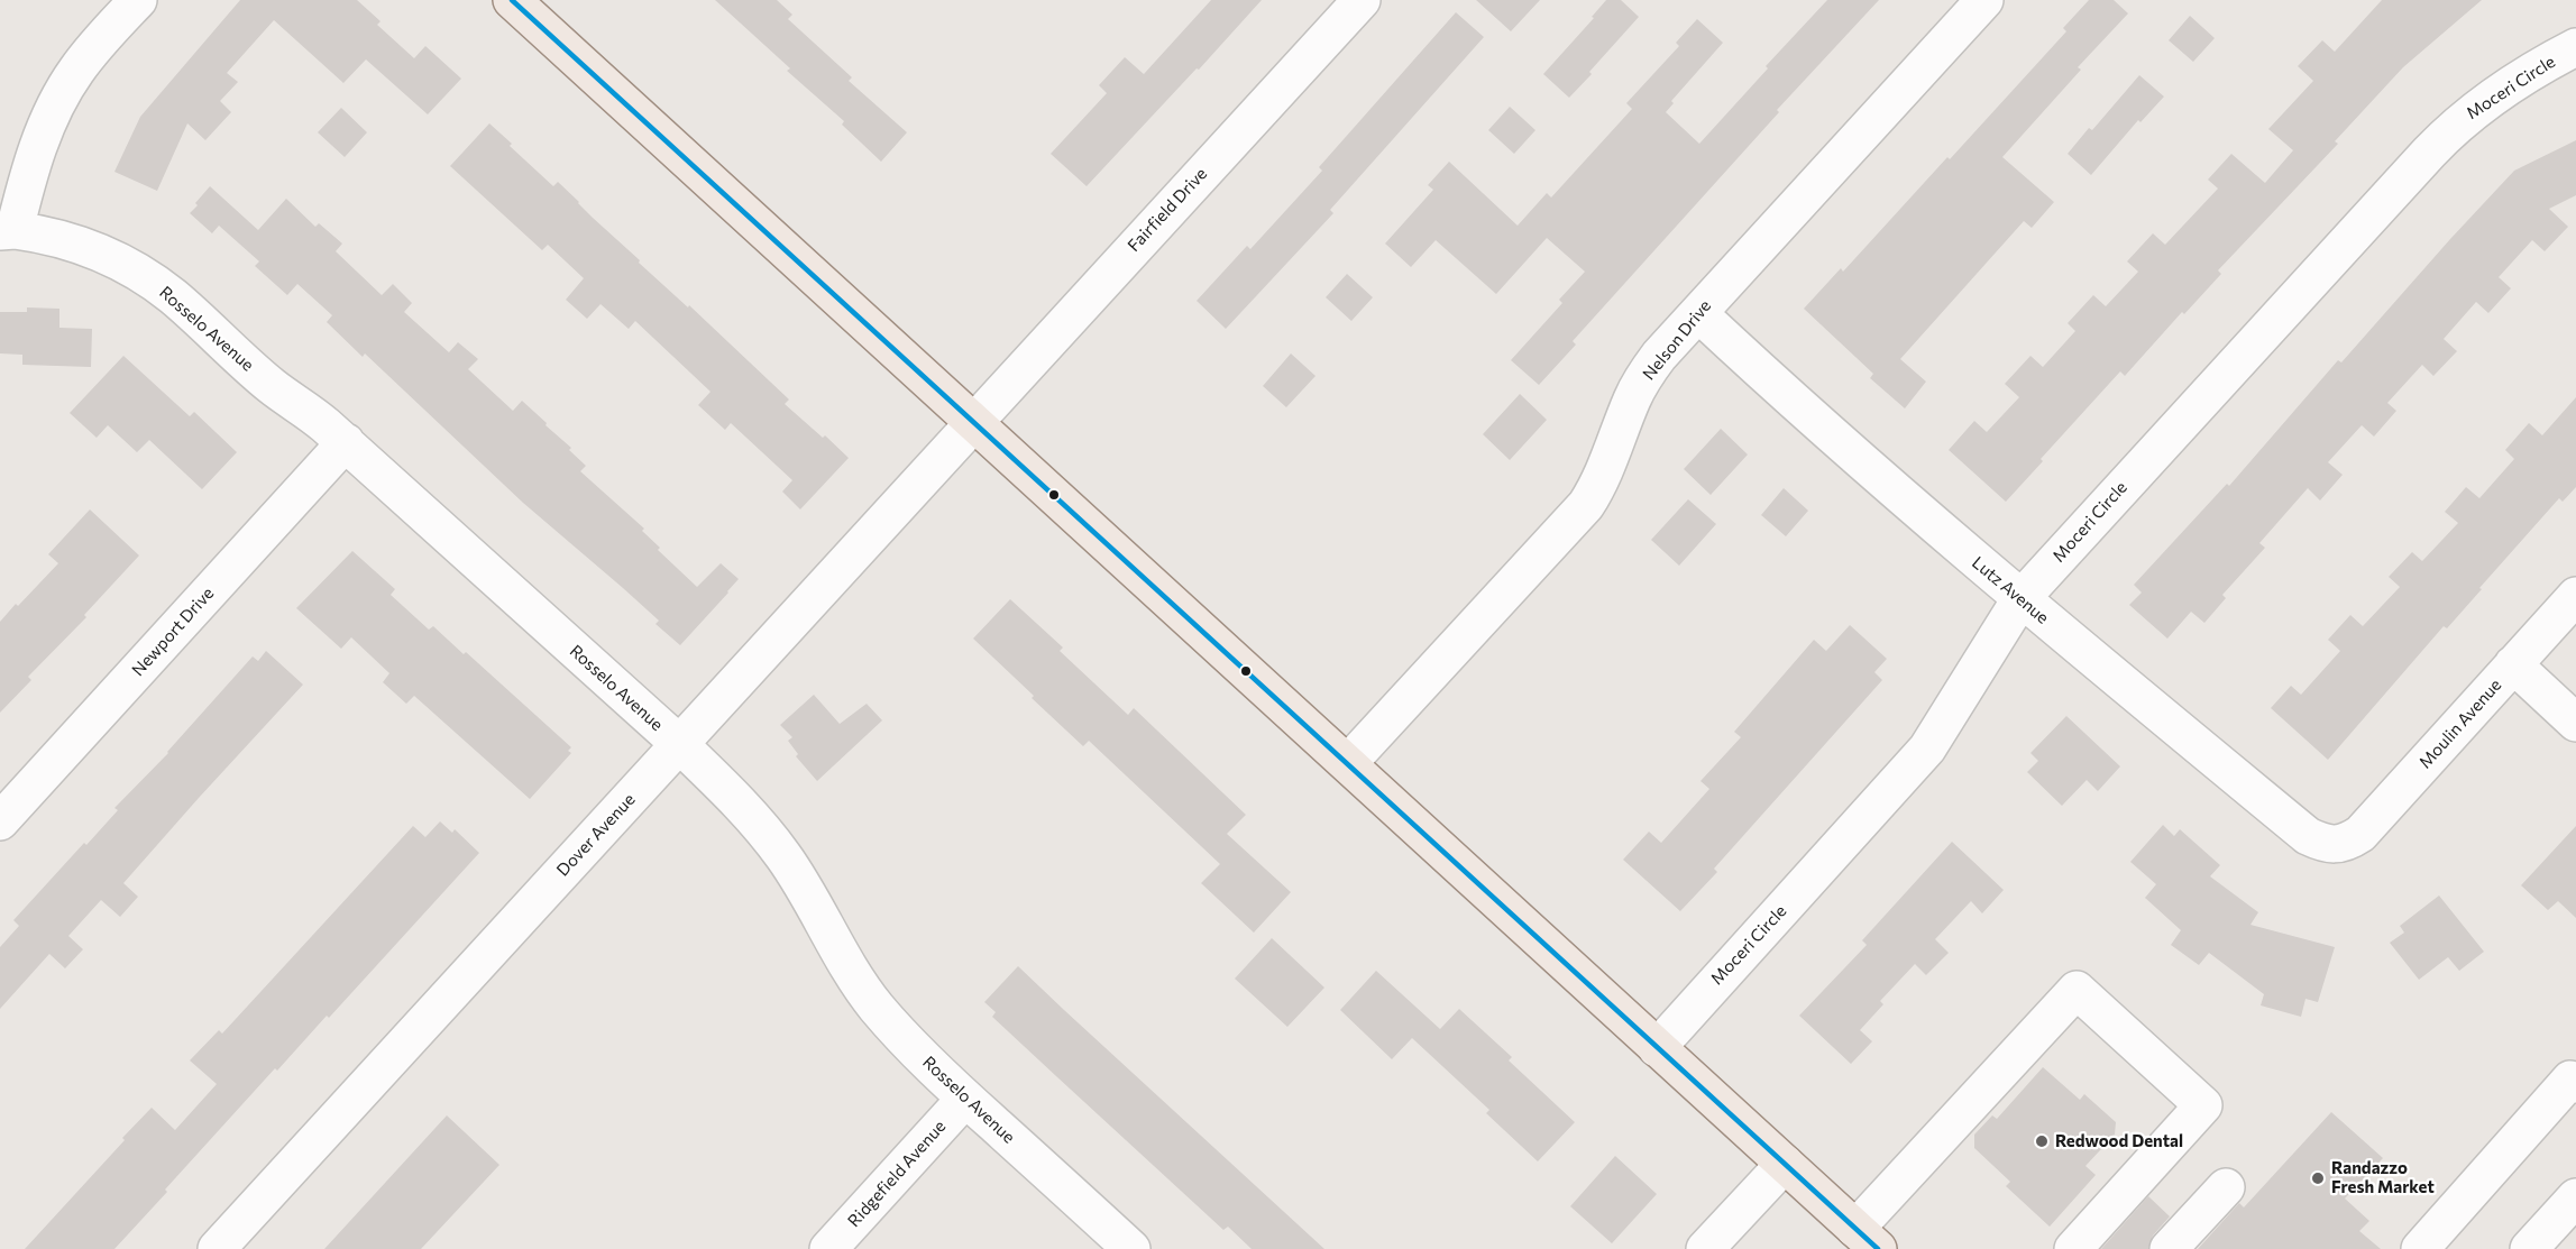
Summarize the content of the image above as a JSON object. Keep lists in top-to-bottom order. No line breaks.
{"streets":{"street":["Moceri Circle","Fairfield Drive","Rosselo Avenue","Nelson Drive","Lutz Avenue","Newport Drive","Moulin Avenue","Dover Avenue","Ridgefield Avenue"]},"crossings":[["Moceri Circle","Lutz Avenue"],["Fairfield Drive","Dover Avenue"],["Rosselo Avenue","Newport Drive"],["Rosselo Avenue","Dover Avenue"],["Rosselo Avenue","Ridgefield Avenue"],["Nelson Drive","Lutz Avenue"],["Lutz Avenue","Moulin Avenue"]],"places":["Redwood Dental","Randazzo Fresh Market"]}
